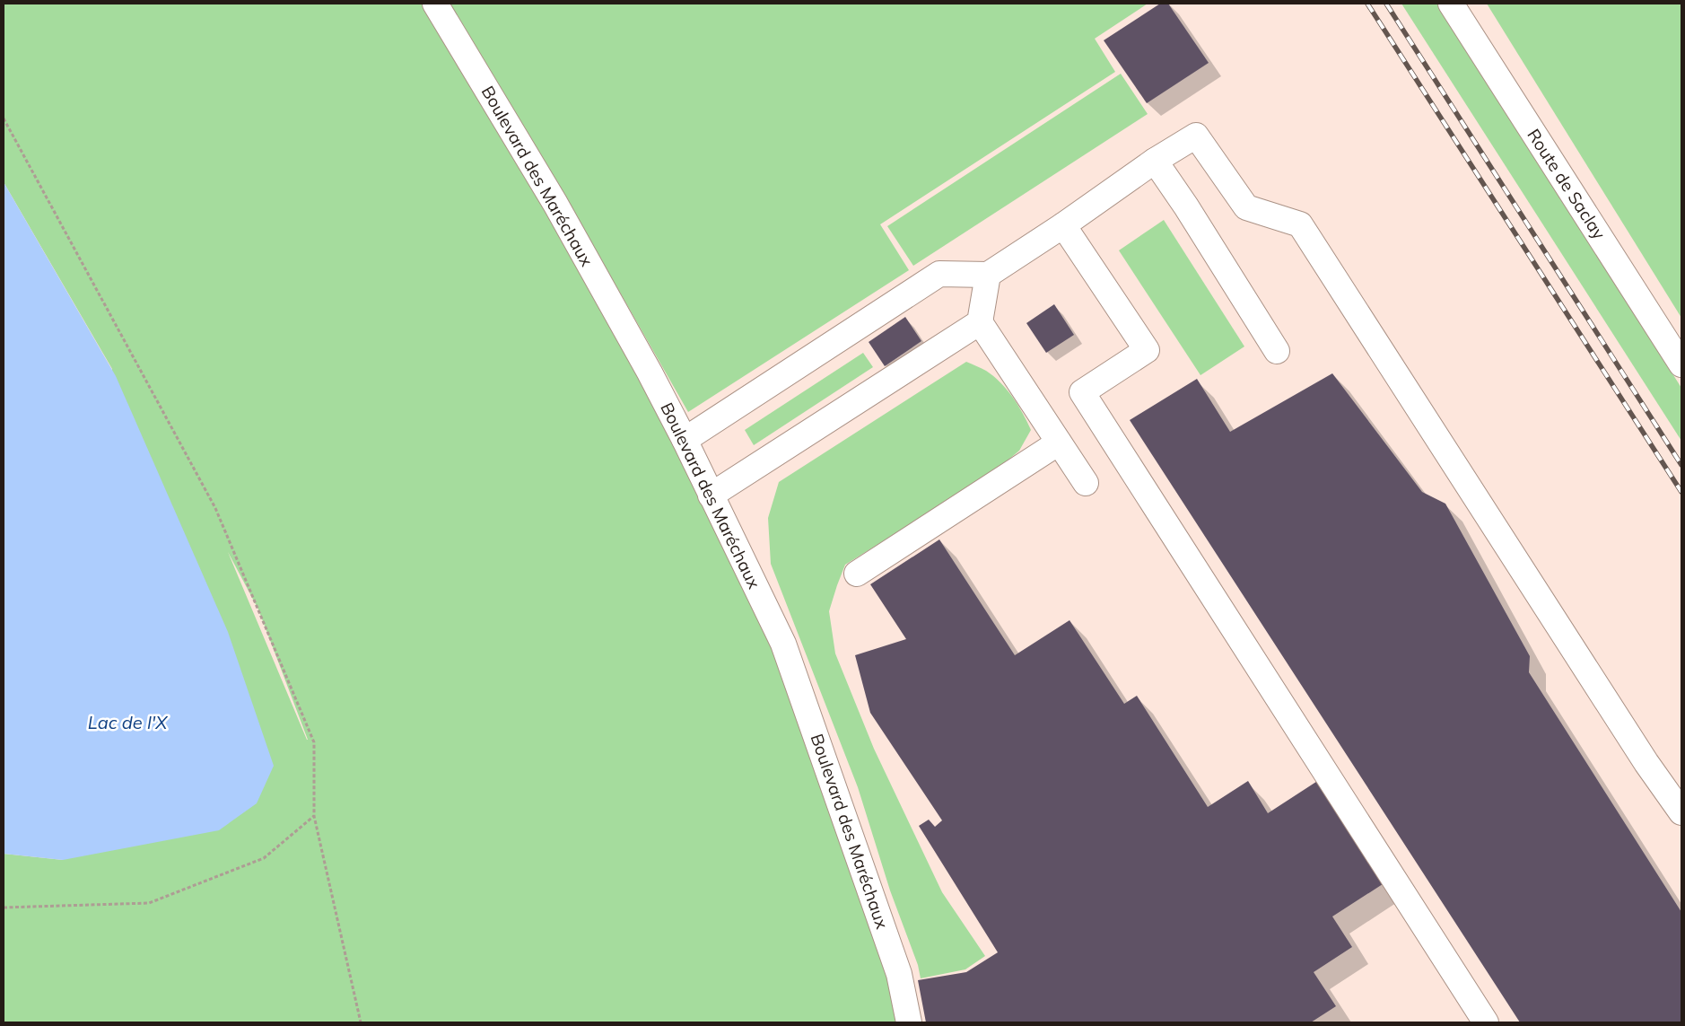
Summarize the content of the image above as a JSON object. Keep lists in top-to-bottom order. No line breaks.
{"streets":{"main road":["Boulevard des Maréchaux","Route de Saclay"]},"water":["Lac de l'X"]}
